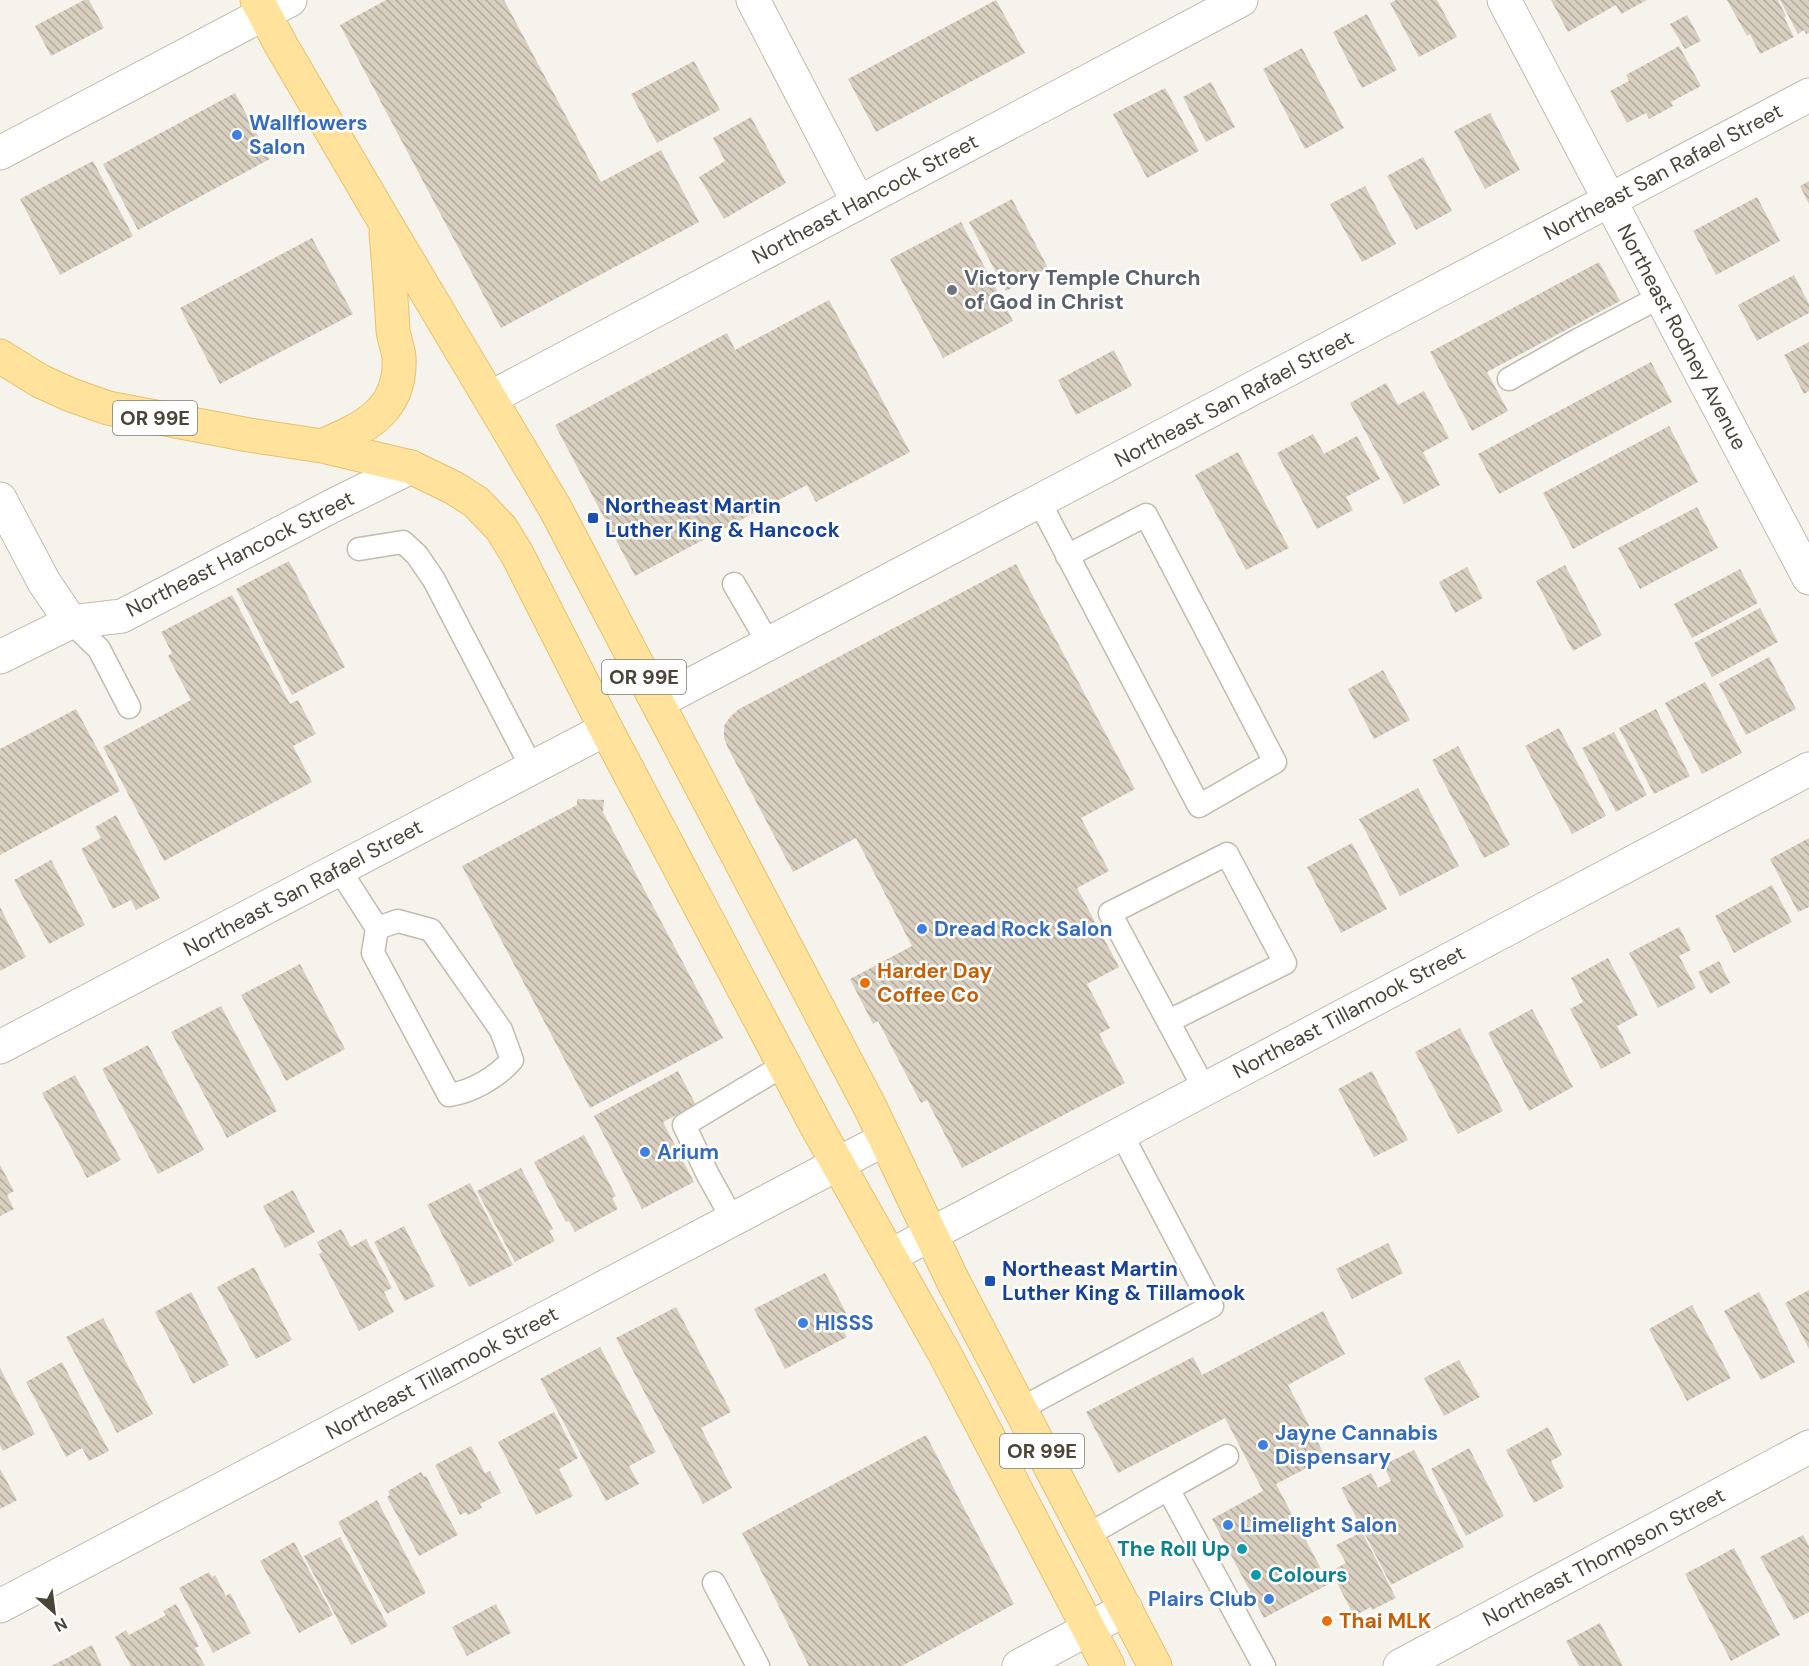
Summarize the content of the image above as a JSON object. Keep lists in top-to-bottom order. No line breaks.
{"streets":{"main road":["OR 99E"],"street":["Northeast San Rafael Street","Northeast Hancock Street","Northeast Rodney Avenue","Northeast Tillamook Street","Northeast Thompson Street"]},"crossings":[["Northeast San Rafael Street","Northeast Rodney Avenue"],["Northeast San Rafael Street","OR 99E"],["Northeast Hancock Street","OR 99E"],["OR 99E","Northeast Tillamook Street"]],"places":{"other":["Wallflowers Salon","Victory Temple Church of God in Christ","Dread Rock Salon","Harder Day Coffee Co","Arium","HISSS","Jayne Cannabis Dispensary","Limelight Salon","The Roll Up","Colours","Plairs Club","Thai MLK"],"transit":["Northeast Martin Luther King & Hancock","Northeast Martin Luther King & Tillamook"]},"north":"bottom right"}
